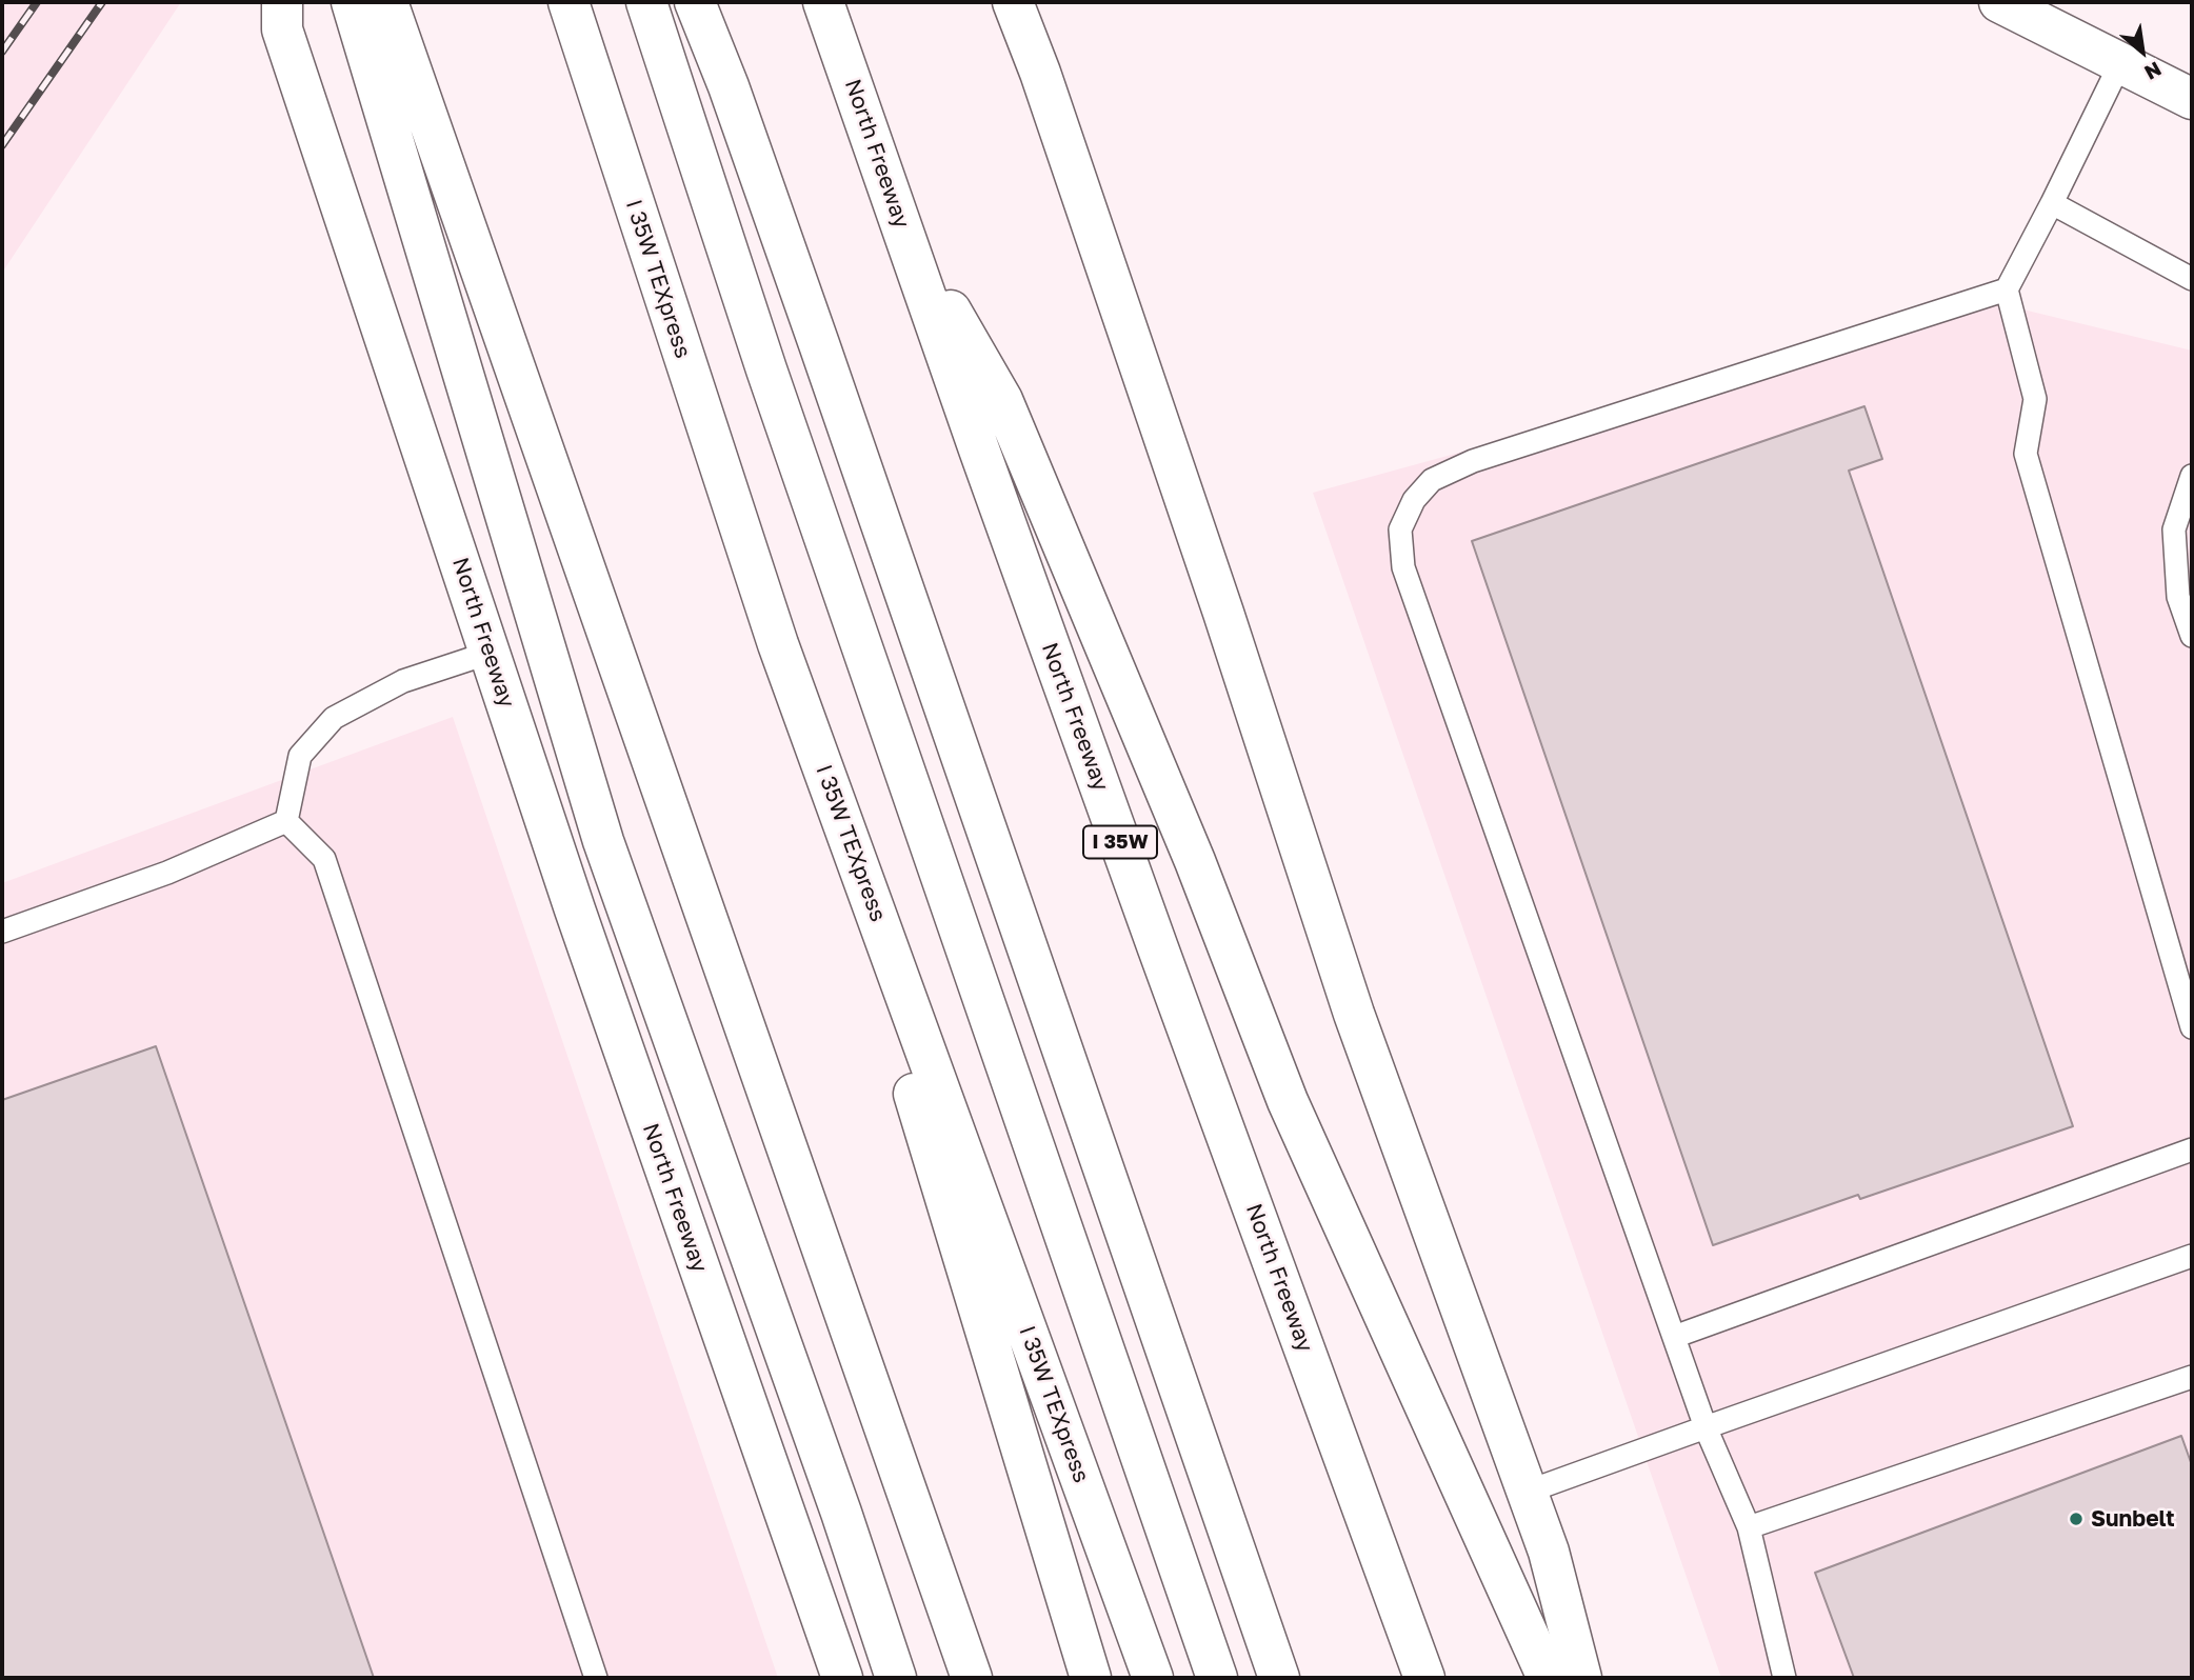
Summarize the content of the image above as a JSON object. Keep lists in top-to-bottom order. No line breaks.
{"streets":{"main road":["North Freeway","I 35W TEXpress","I 35W"]},"places":["Sunbelt"],"north":"bottom right"}
